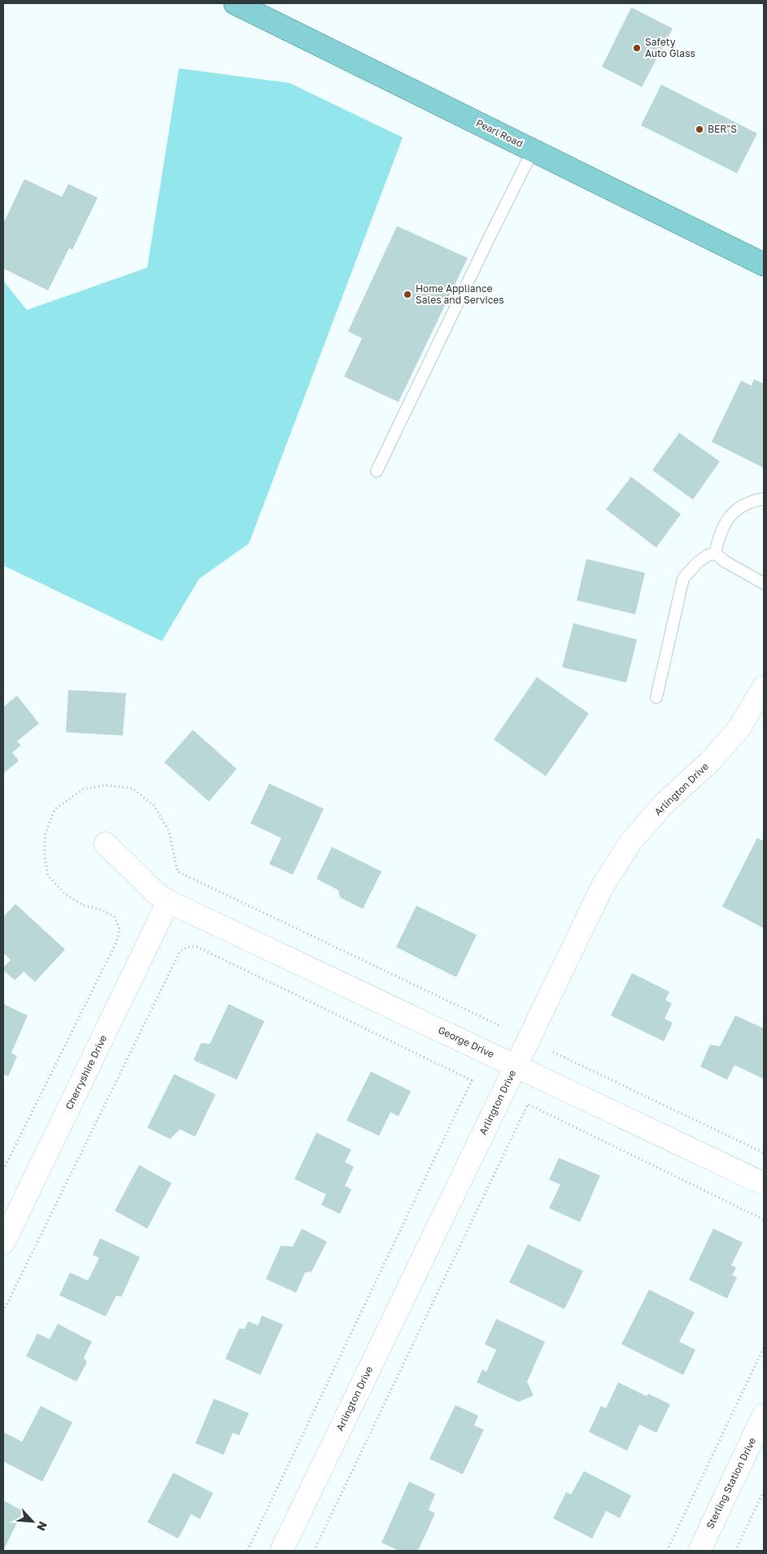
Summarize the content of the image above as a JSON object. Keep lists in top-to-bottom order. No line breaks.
{"streets":{"main road":["Pearl Road"],"street":["Arlington Drive","George Drive","Cherryshire Drive","Sterling Station Drive"]},"crossings":[["Arlington Drive","George Drive"],["George Drive","Cherryshire Drive"]],"places":["Safety Auto Glass","BER\"S","Home Appliance Sales and Services"],"north":"bottom right"}
